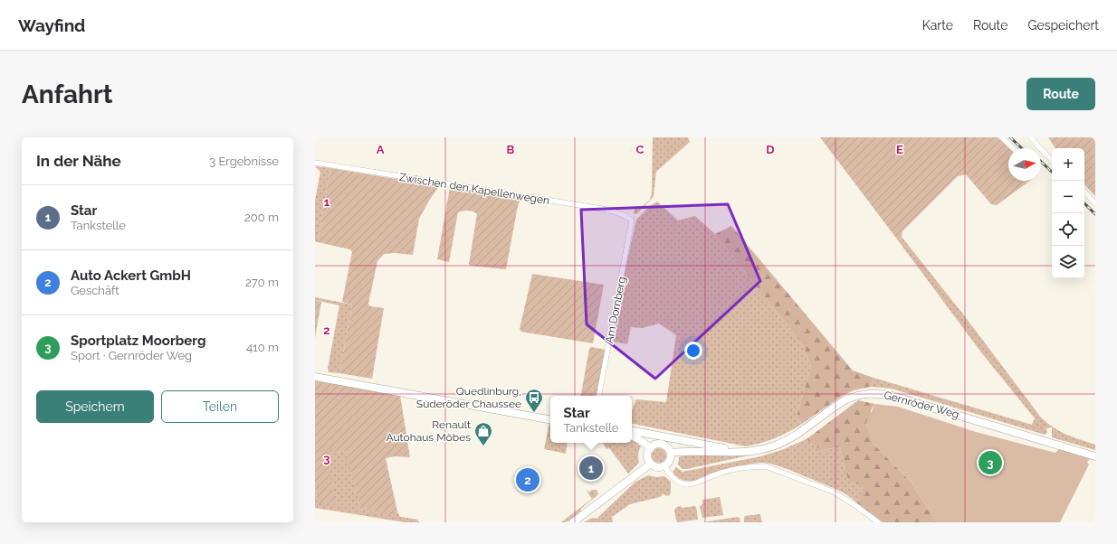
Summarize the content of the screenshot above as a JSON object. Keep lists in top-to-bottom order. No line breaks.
{"streets":{"main road":["Gernröder Weg"],"street":["Zwischen den Kapellenwegen","Am Dornberg"]},"crossings":[["Zwischen den Kapellenwegen","Am Dornberg"]],"places":{"bus stop":["Quedlinburg, Suderöder Chaussee"],"shop":["Renault Autohaus Möbes"]},"north":"right","page":{"header":"Wayfind","nav":["Karte","Route","Gespeichert"],"buttons":["Route",["Speichern","Teilen"]],"title":"Anfahrt","heading":["In der Nähe","3 Ergebnisse"],"map_buttons":["+","−"],"list":[{"mark":"1","name":"Star","note":"Tankstelle","value":"200 m"},{"mark":"2","name":"Auto Ackert GmbH","note":"Geschäft","value":"270 m"},{"mark":"3","name":"Sportplatz Moorberg","note":"Sport · Gernröder Weg","value":"410 m"}],"popup":["Star","Tankstelle"],"pins":["3","1","2"]},"grid":{"columns":["A","B","C","D","E"],"rows":["1","2","3"]}}
